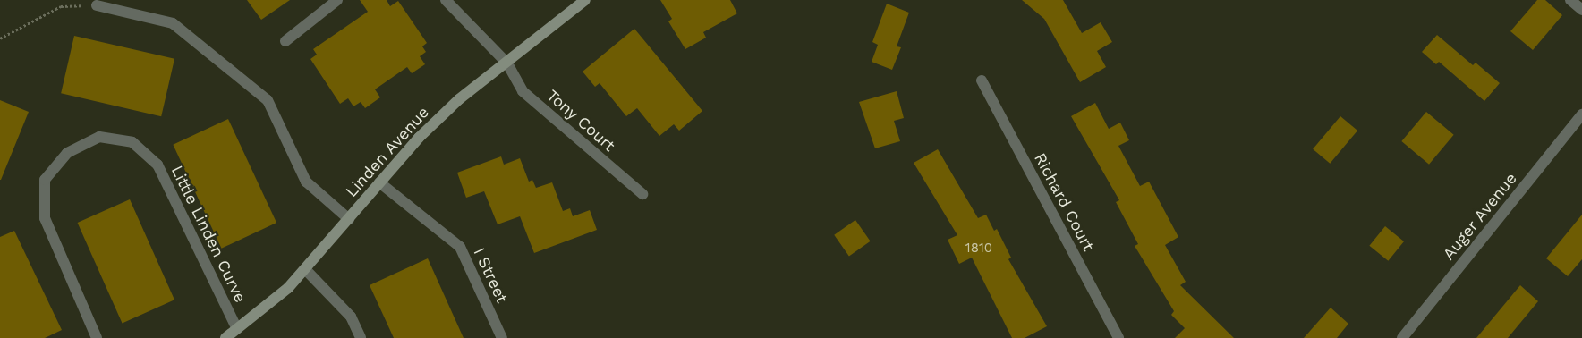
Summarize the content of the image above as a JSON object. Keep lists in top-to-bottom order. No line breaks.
{"streets":{"street":["Tony Court","Linden Avenue","Richard Court","Auger Avenue","Little Linden Curve","I Street"]},"crossings":[["Tony Court","Linden Avenue"],["Linden Avenue","Little Linden Curve"],["Linden Avenue","I Street"]],"house_numbers":["1810"]}
